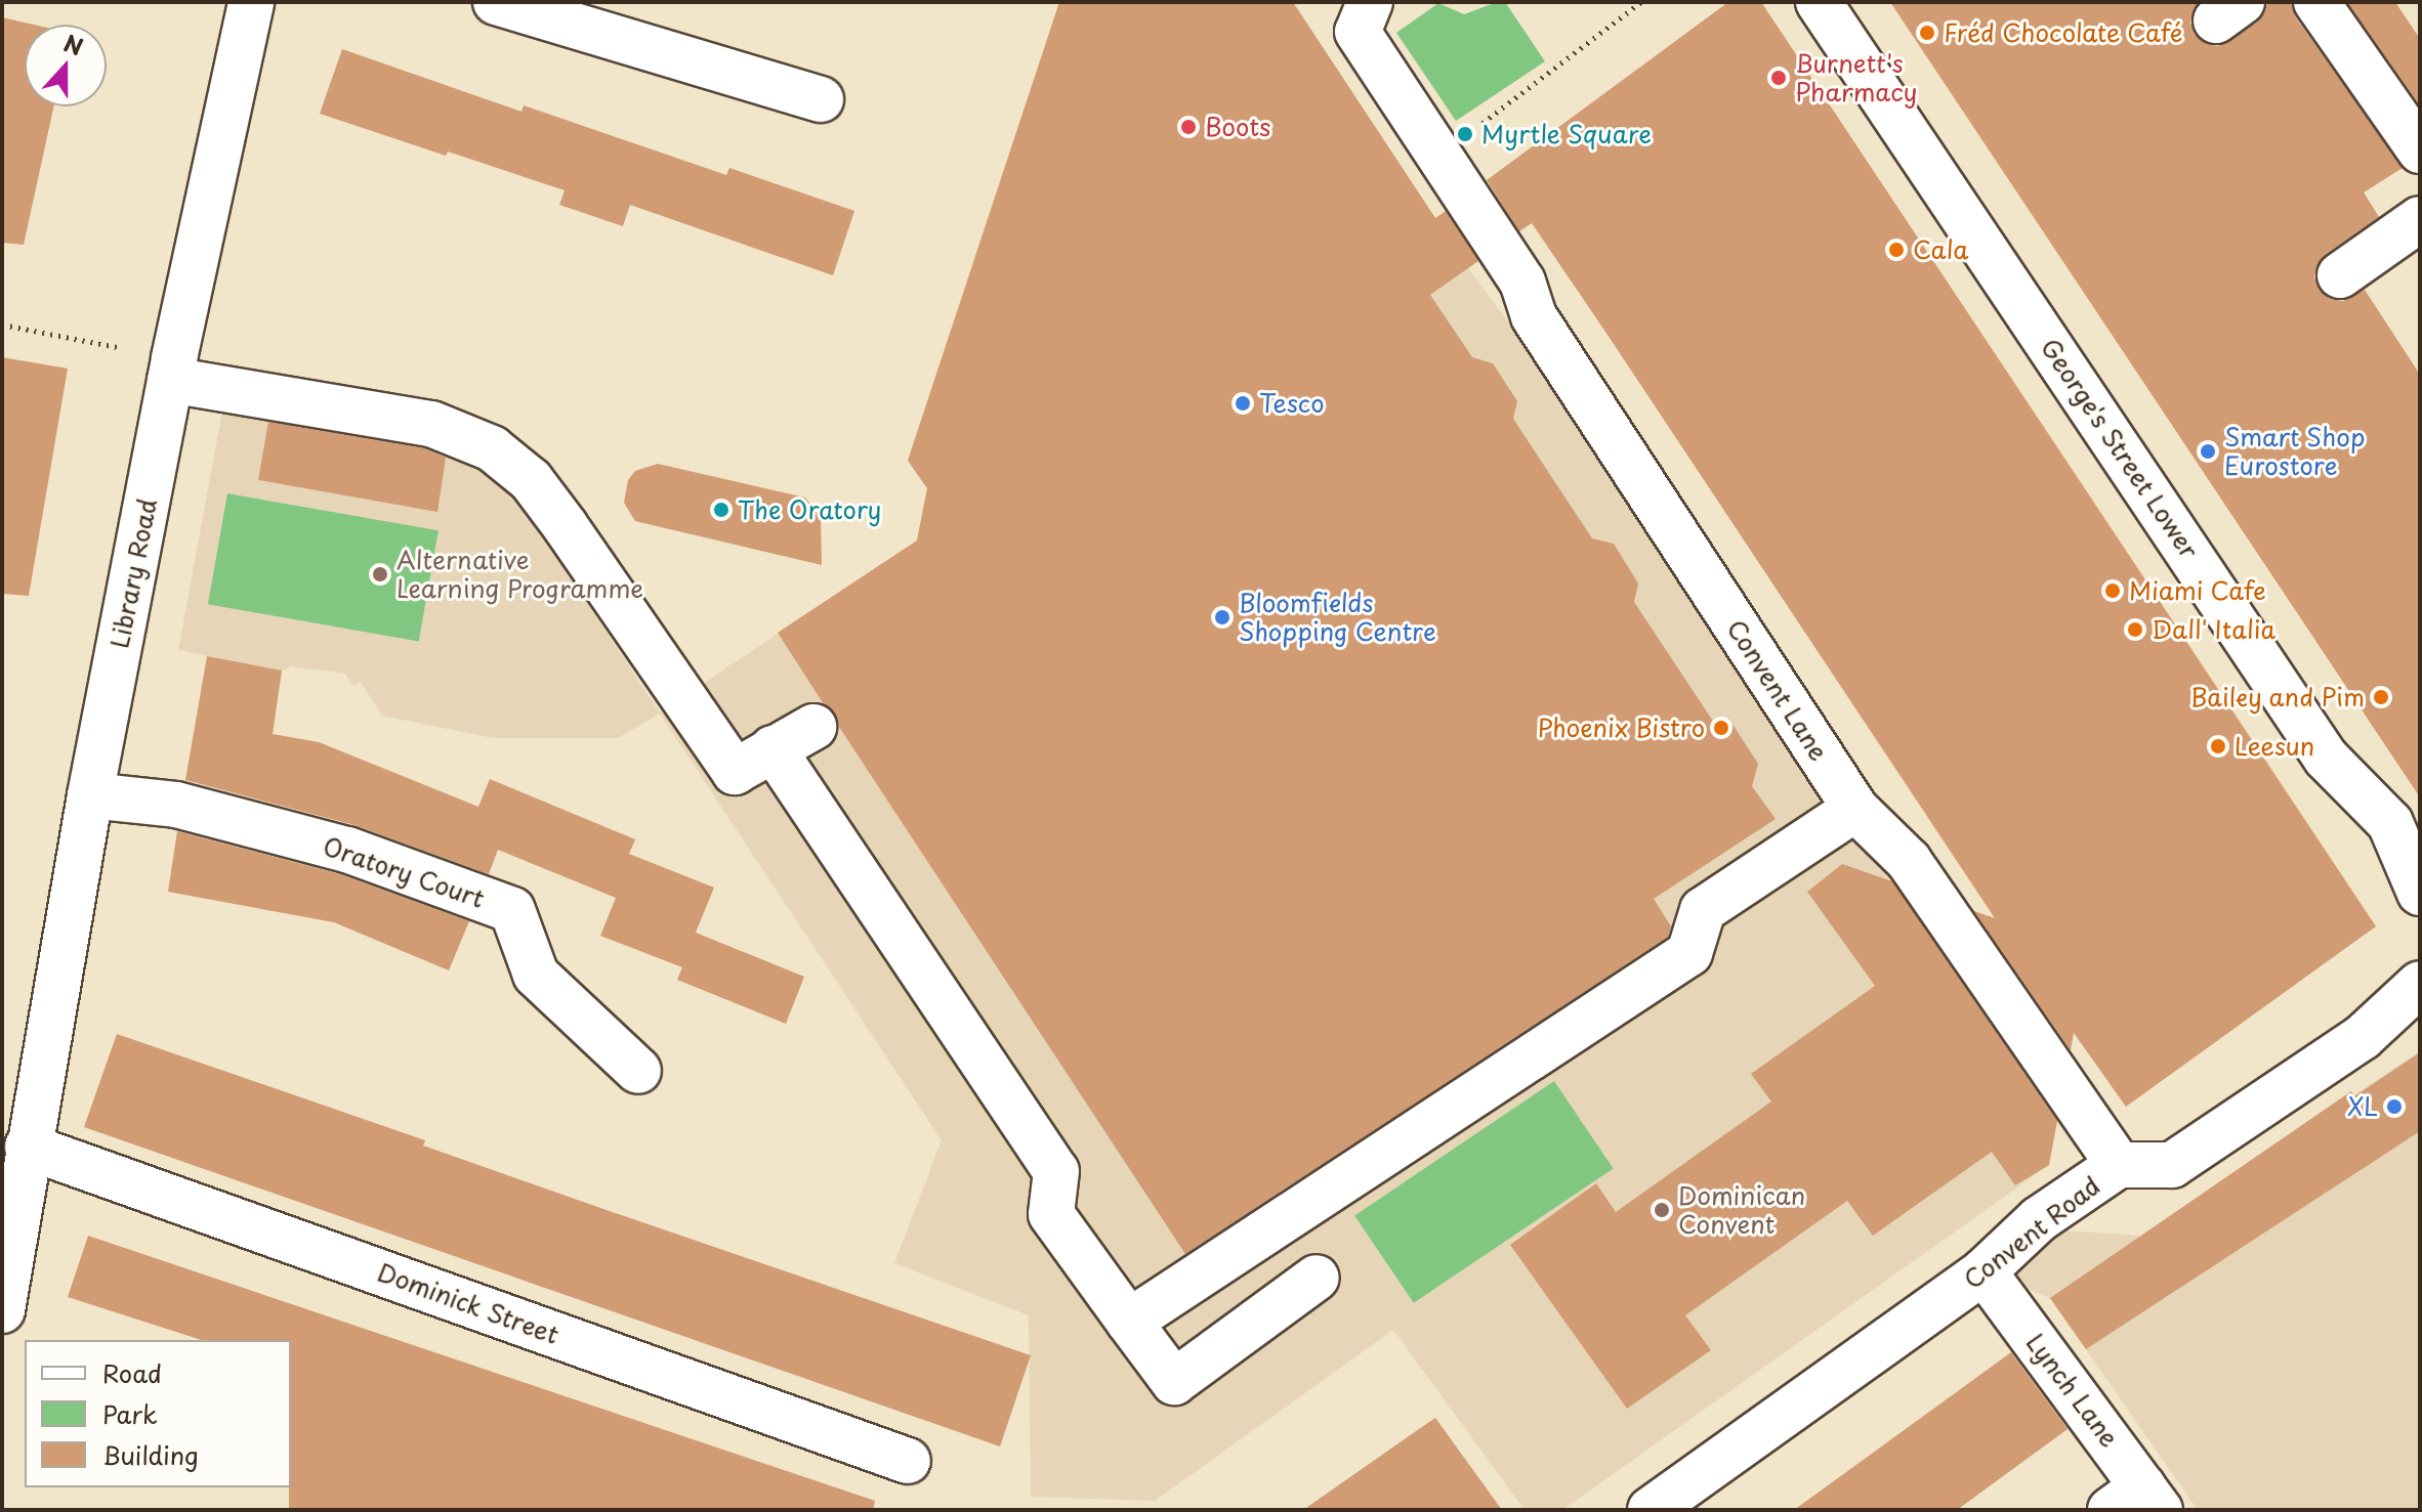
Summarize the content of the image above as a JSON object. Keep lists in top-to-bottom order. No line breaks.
{"streets":{"street":["George's Street Lower","Library Road","Convent Lane","Oratory Court","Convent Road","Dominick Street","Lynch Lane"]},"crossings":[["Library Road","Oratory Court"],["Library Road","Dominick Street"],["Convent Lane","Convent Road"],["Convent Road","Lynch Lane"]],"places":["Fréd Chocolate Café","Burnett's Pharmacy","Boots","Myrtle Square","Cala","Tesco","Smart Shop Eurostore","The Oratory","Alternative Learning Programme","Miami Cafe","Bloomfields Shopping Centre","Dall' Italia","Bailey and Pim","Phoenix Bistro","Leesun","XL","Dominican Convent"],"legend":["Road","Park","Building"],"north":"top"}
